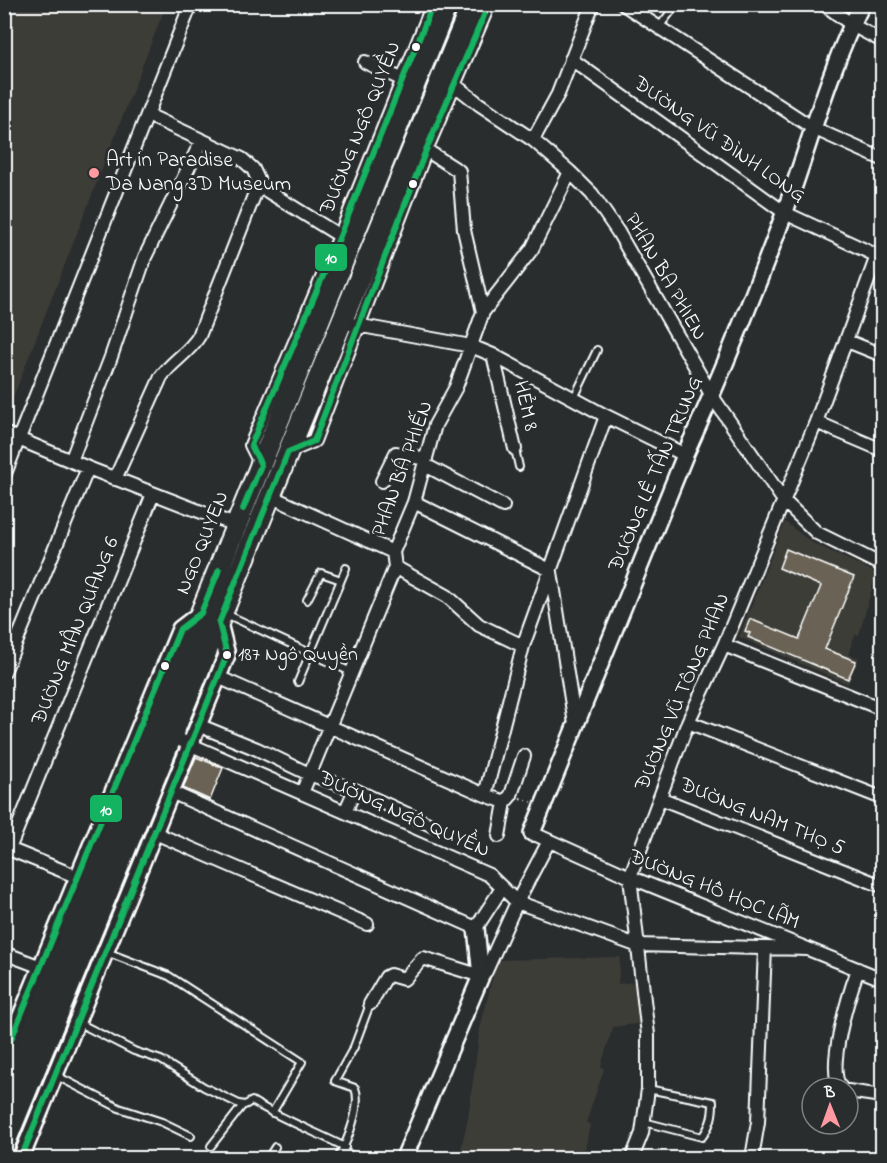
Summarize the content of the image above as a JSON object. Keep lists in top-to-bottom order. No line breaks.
{"streets":{"highway":["NGO QUYEN"],"street":["ĐƯỜNG NGÔ QUYỀN","ĐƯỜNG VŨ ĐÌNH LONG","PHAN BA PHIEN","HẺM 8","PHAN BÁ PHIẾN","ĐƯỜNG LÊ TẤN TRUNG","ĐƯỜNG MÂN QUANG 6","ĐƯỜNG VŨ TÔNG PHAN","ĐƯỜNG NAM THỌ 5","ĐƯỜNG HỒ HỌC LÃM"]},"crossings":[["ĐƯỜNG NGÔ QUYỀN","PHAN BÁ PHIẾN"],["ĐƯỜNG NGÔ QUYỀN","NGO QUYEN"],["ĐƯỜNG NGÔ QUYỀN","ĐƯỜNG VŨ TÔNG PHAN"],["ĐƯỜNG NGÔ QUYỀN","ĐƯỜNG HỒ HỌC LÃM"],["ĐƯỜNG VŨ ĐÌNH LONG","ĐƯỜNG LÊ TẤN TRUNG"],["ĐƯỜNG VŨ ĐÌNH LONG","ĐƯỜNG VŨ TÔNG PHAN"],["PHAN BA PHIEN","PHAN BÁ PHIẾN"],["PHAN BA PHIEN","ĐƯỜNG LÊ TẤN TRUNG"],["PHAN BA PHIEN","ĐƯỜNG VŨ TÔNG PHAN"],["ĐƯỜNG LÊ TẤN TRUNG","ĐƯỜNG HỒ HỌC LÃM"],["ĐƯỜNG VŨ TÔNG PHAN","ĐƯỜNG NAM THỌ 5"],["ĐƯỜNG VŨ TÔNG PHAN","ĐƯỜNG HỒ HỌC LÃM"]],"places":["Art in Paradise Da Nang 3D Museum","187 Ngô Quyền"],"lines":["transit line 10"],"north":"top"}
